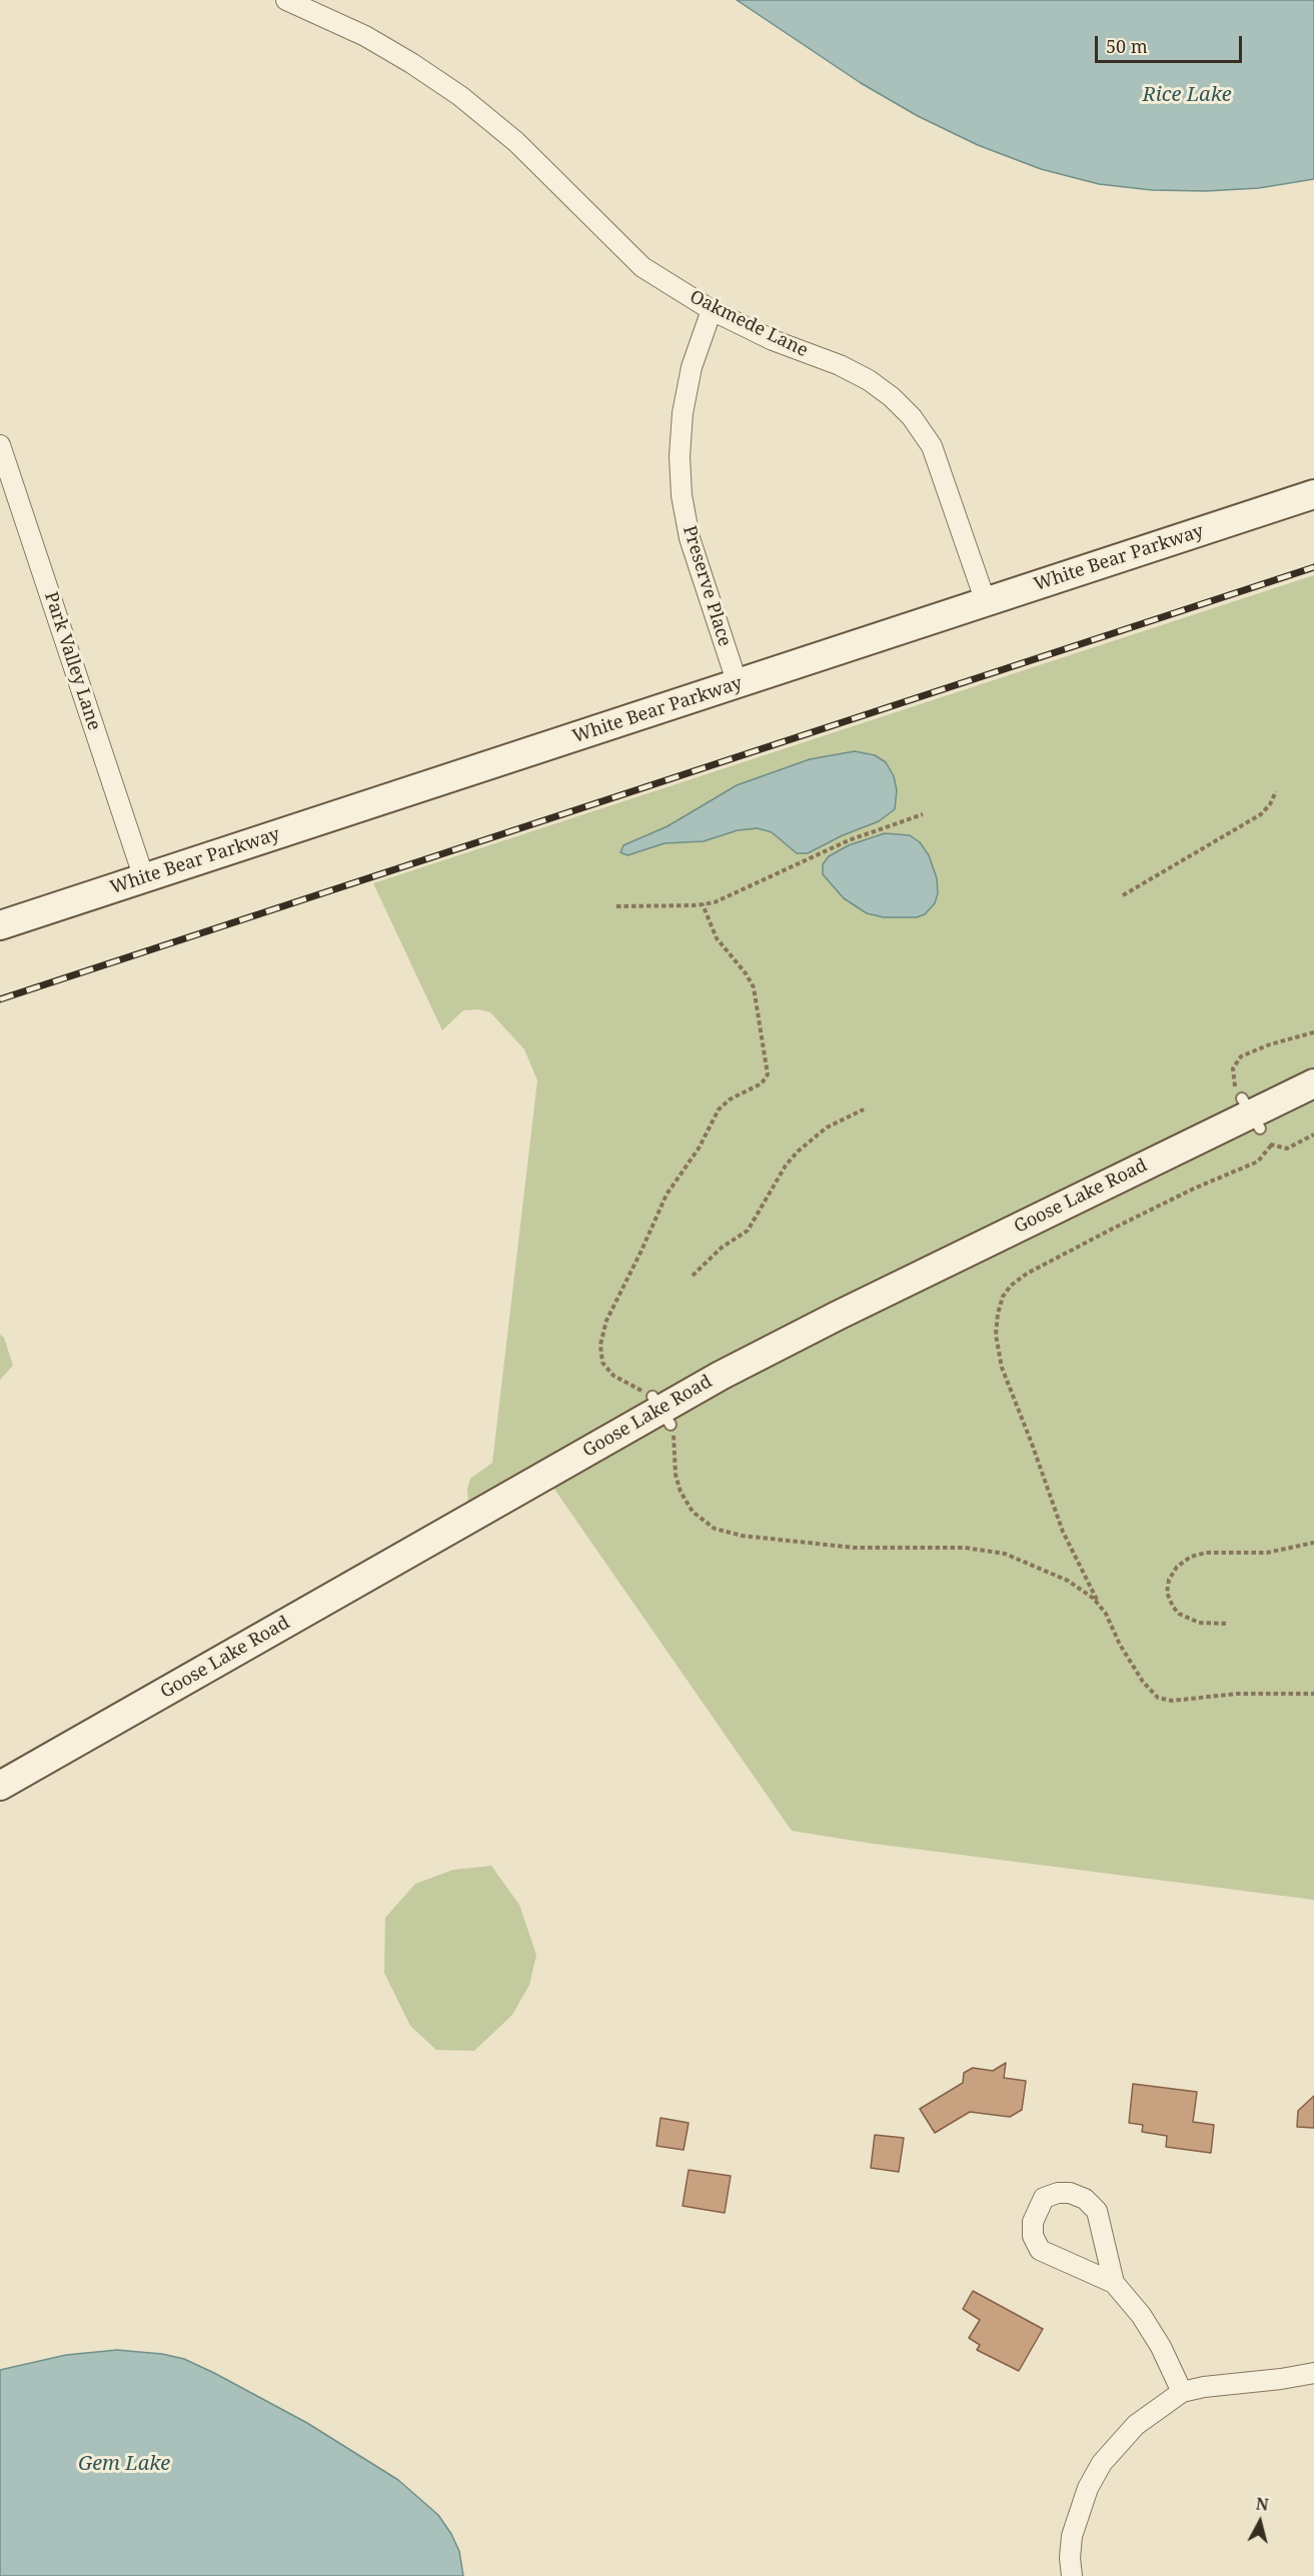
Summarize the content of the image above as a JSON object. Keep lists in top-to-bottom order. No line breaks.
{"streets":{"street":["Oakmede Lane","White Bear Parkway","Preserve Place","Park Valley Lane","Goose Lake Road"]},"crossings":[["Oakmede Lane","White Bear Parkway"],["Oakmede Lane","Preserve Place"],["White Bear Parkway","Preserve Place"],["White Bear Parkway","Park Valley Lane"]],"water":["Rice Lake","Gem Lake"],"scale_bar":"50 m","north":"top"}
